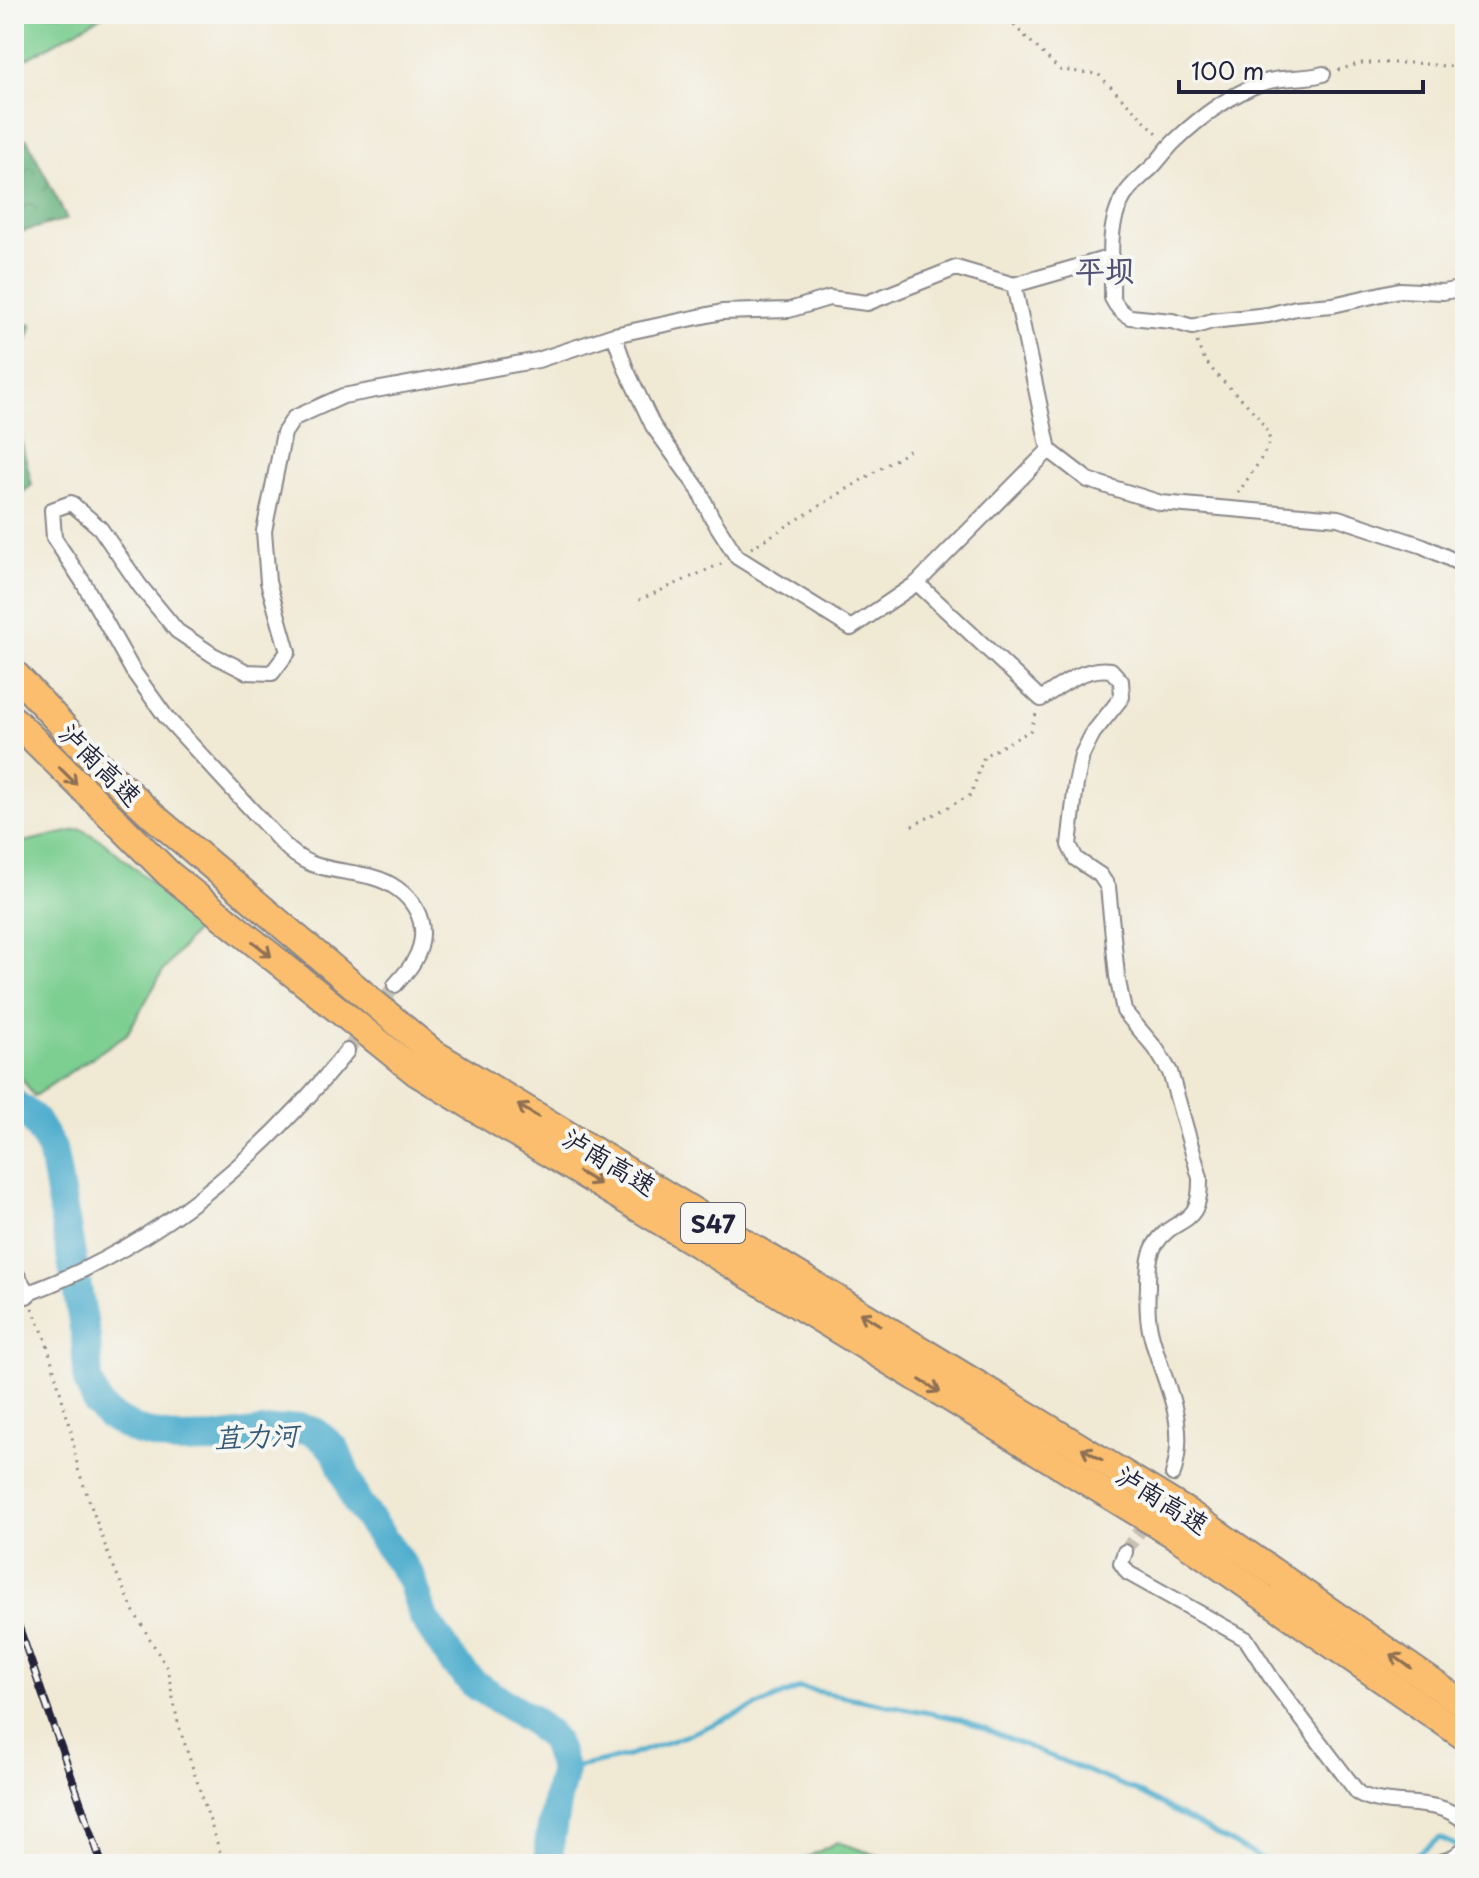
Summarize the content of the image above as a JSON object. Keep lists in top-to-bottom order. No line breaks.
{"streets":{"highway":["泸南高速","S47"]},"districts":["平坝"],"water":["苴力河"],"scale_bar":"100 m"}
